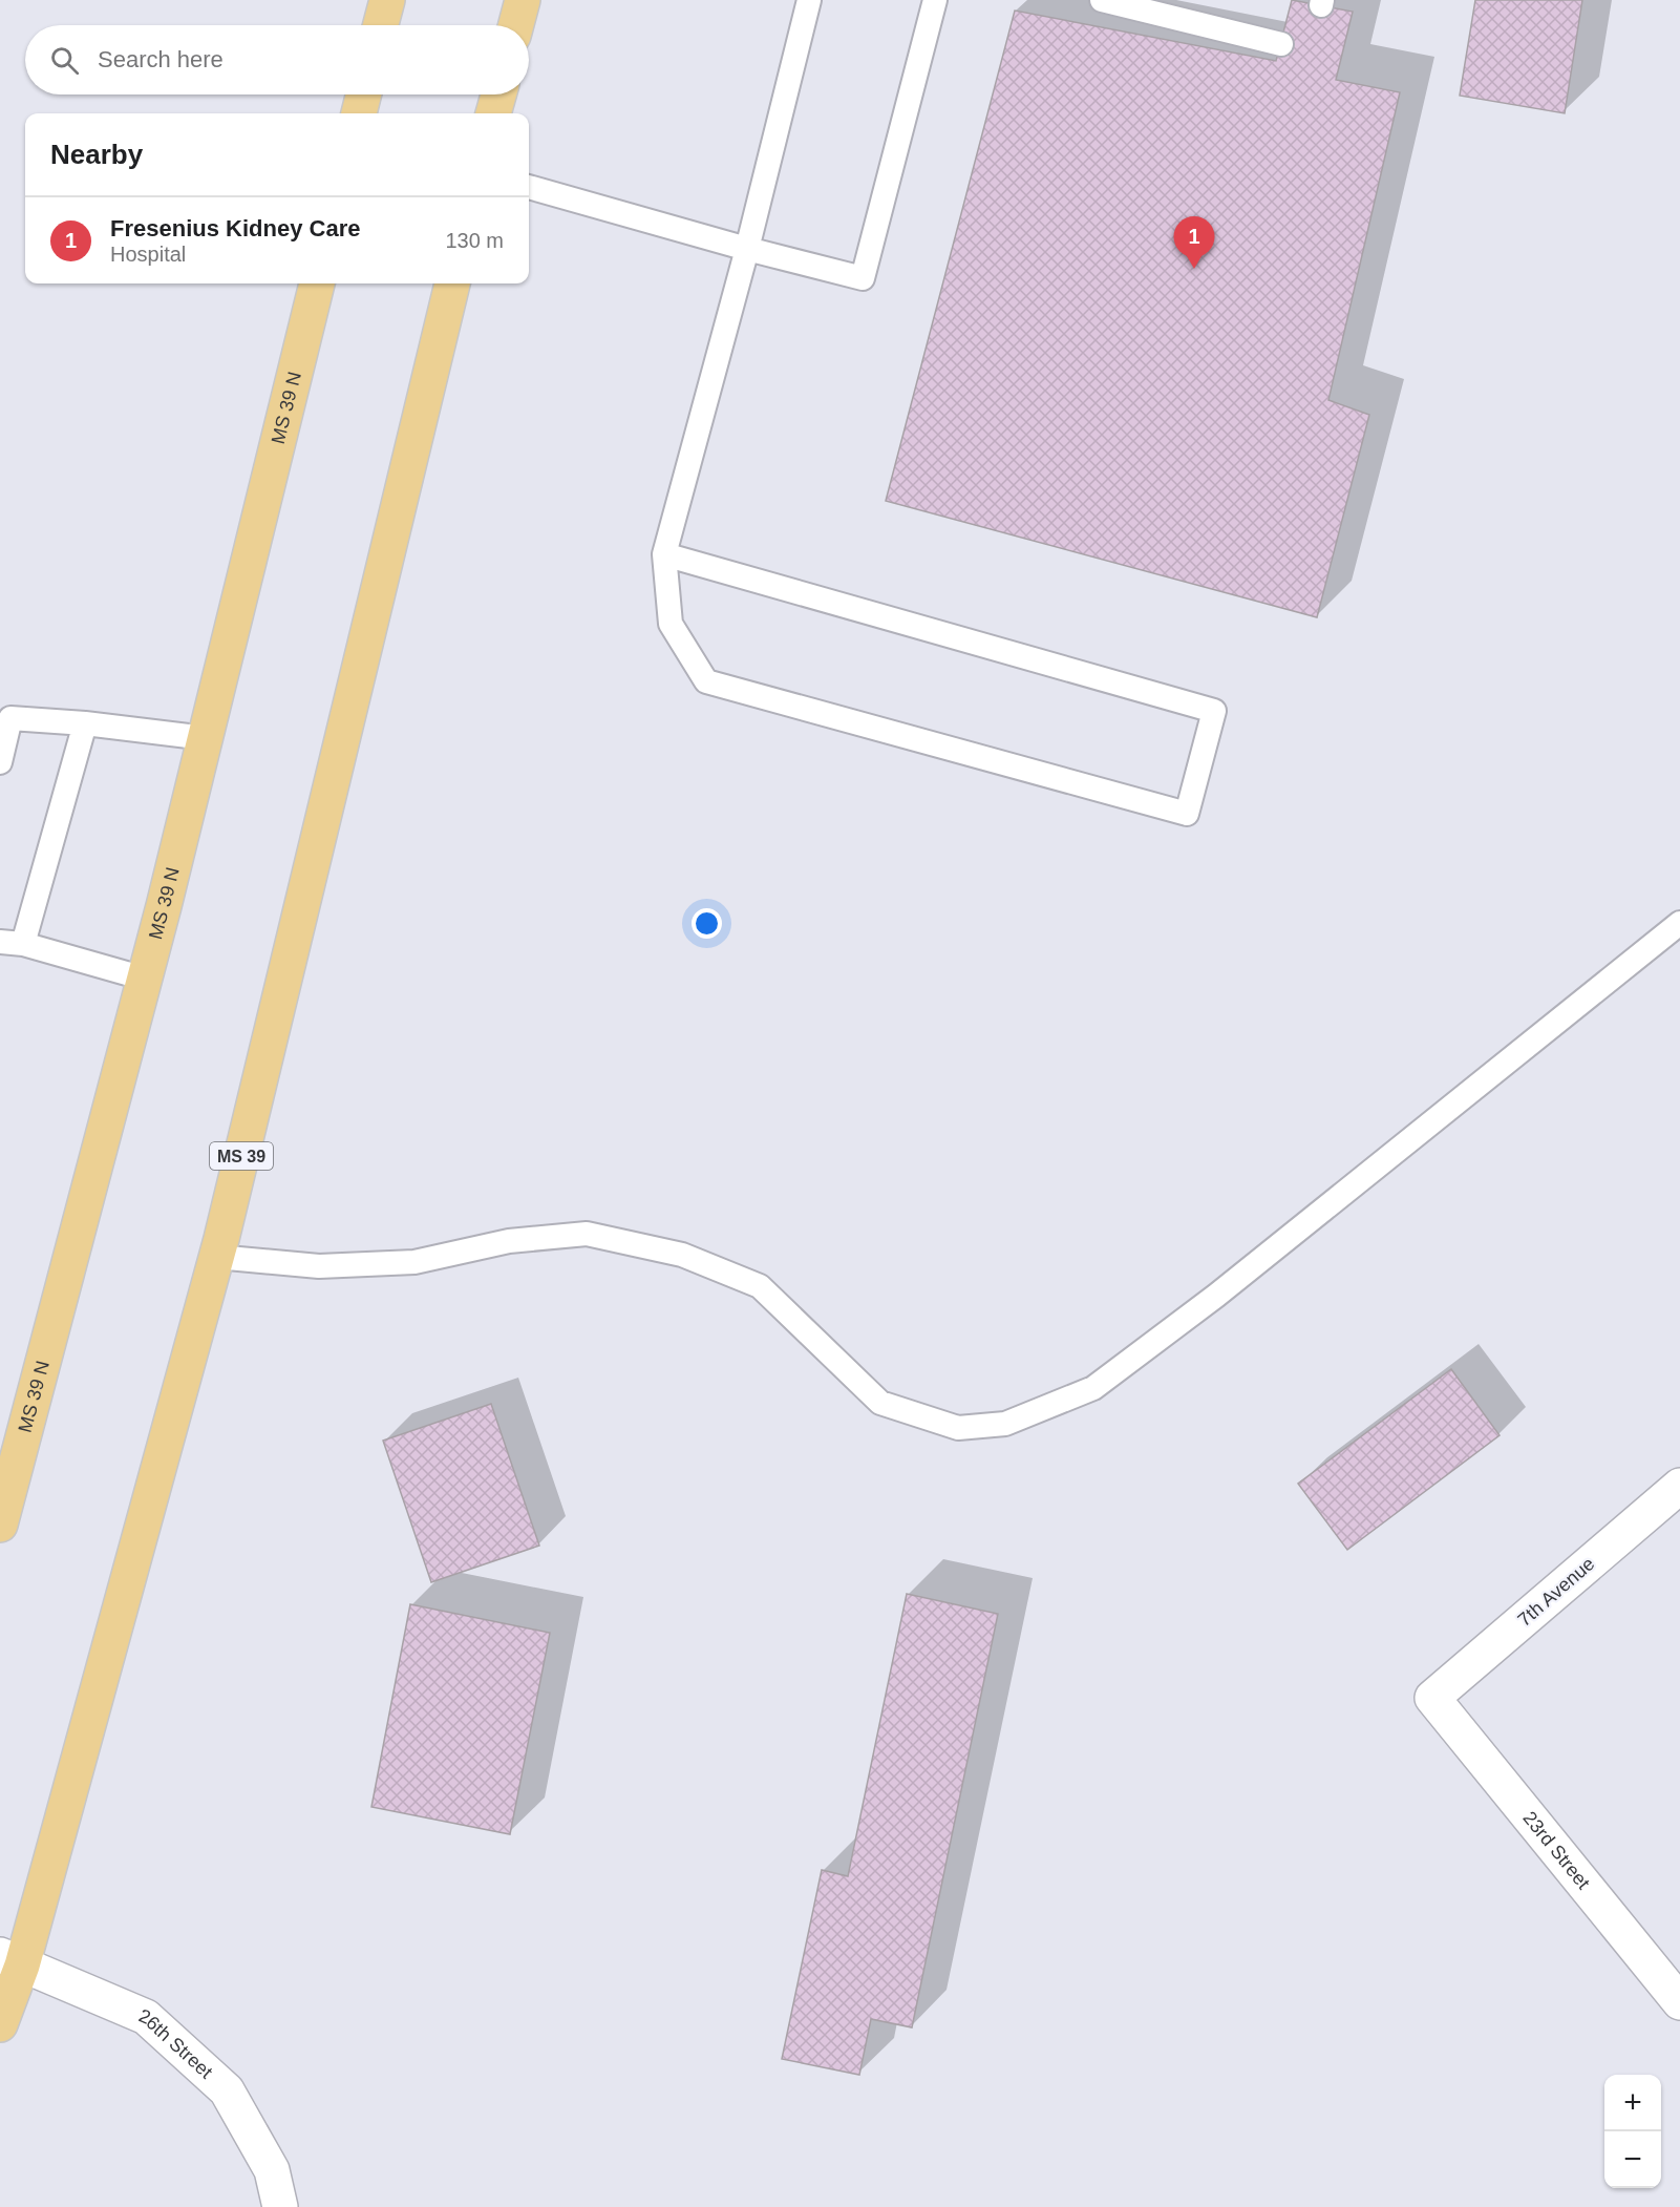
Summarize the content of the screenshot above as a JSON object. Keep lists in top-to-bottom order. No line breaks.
{"streets":{"main road":["MS 39 N","MS 39"],"street":["7th Avenue","23rd Street","26th Street"]},"crossings":[["MS 39","26th Street"],["7th Avenue","23rd Street"]],"page":{"search":"Search here","heading":"Nearby","list":[{"mark":"1","name":"Fresenius Kidney Care","note":"Hospital","value":"130 m"}],"pins":"1","map_buttons":["+","−"]}}
